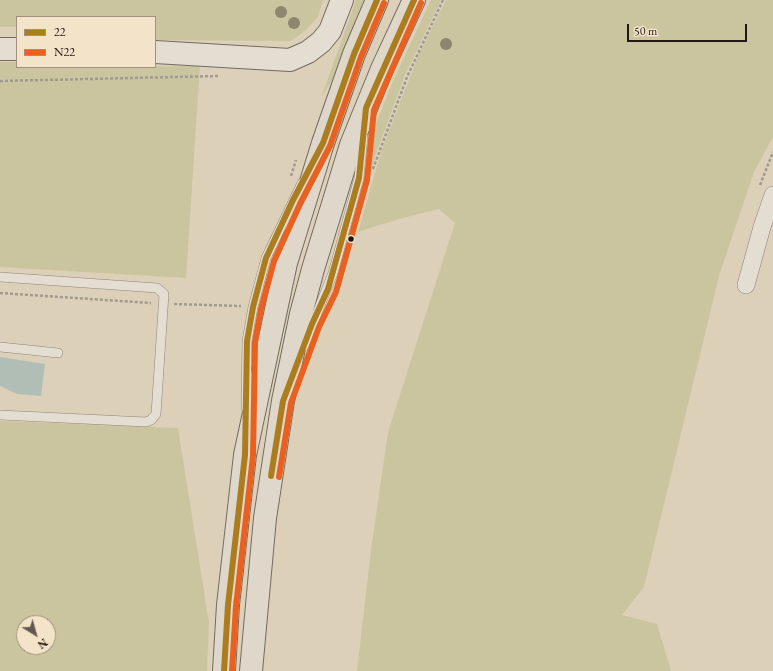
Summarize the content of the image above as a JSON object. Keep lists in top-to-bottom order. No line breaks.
{"lines":["transit line 22","transit line N22"],"legend":["22","N22"],"scale_bar":"50 m","north":"bottom right"}
